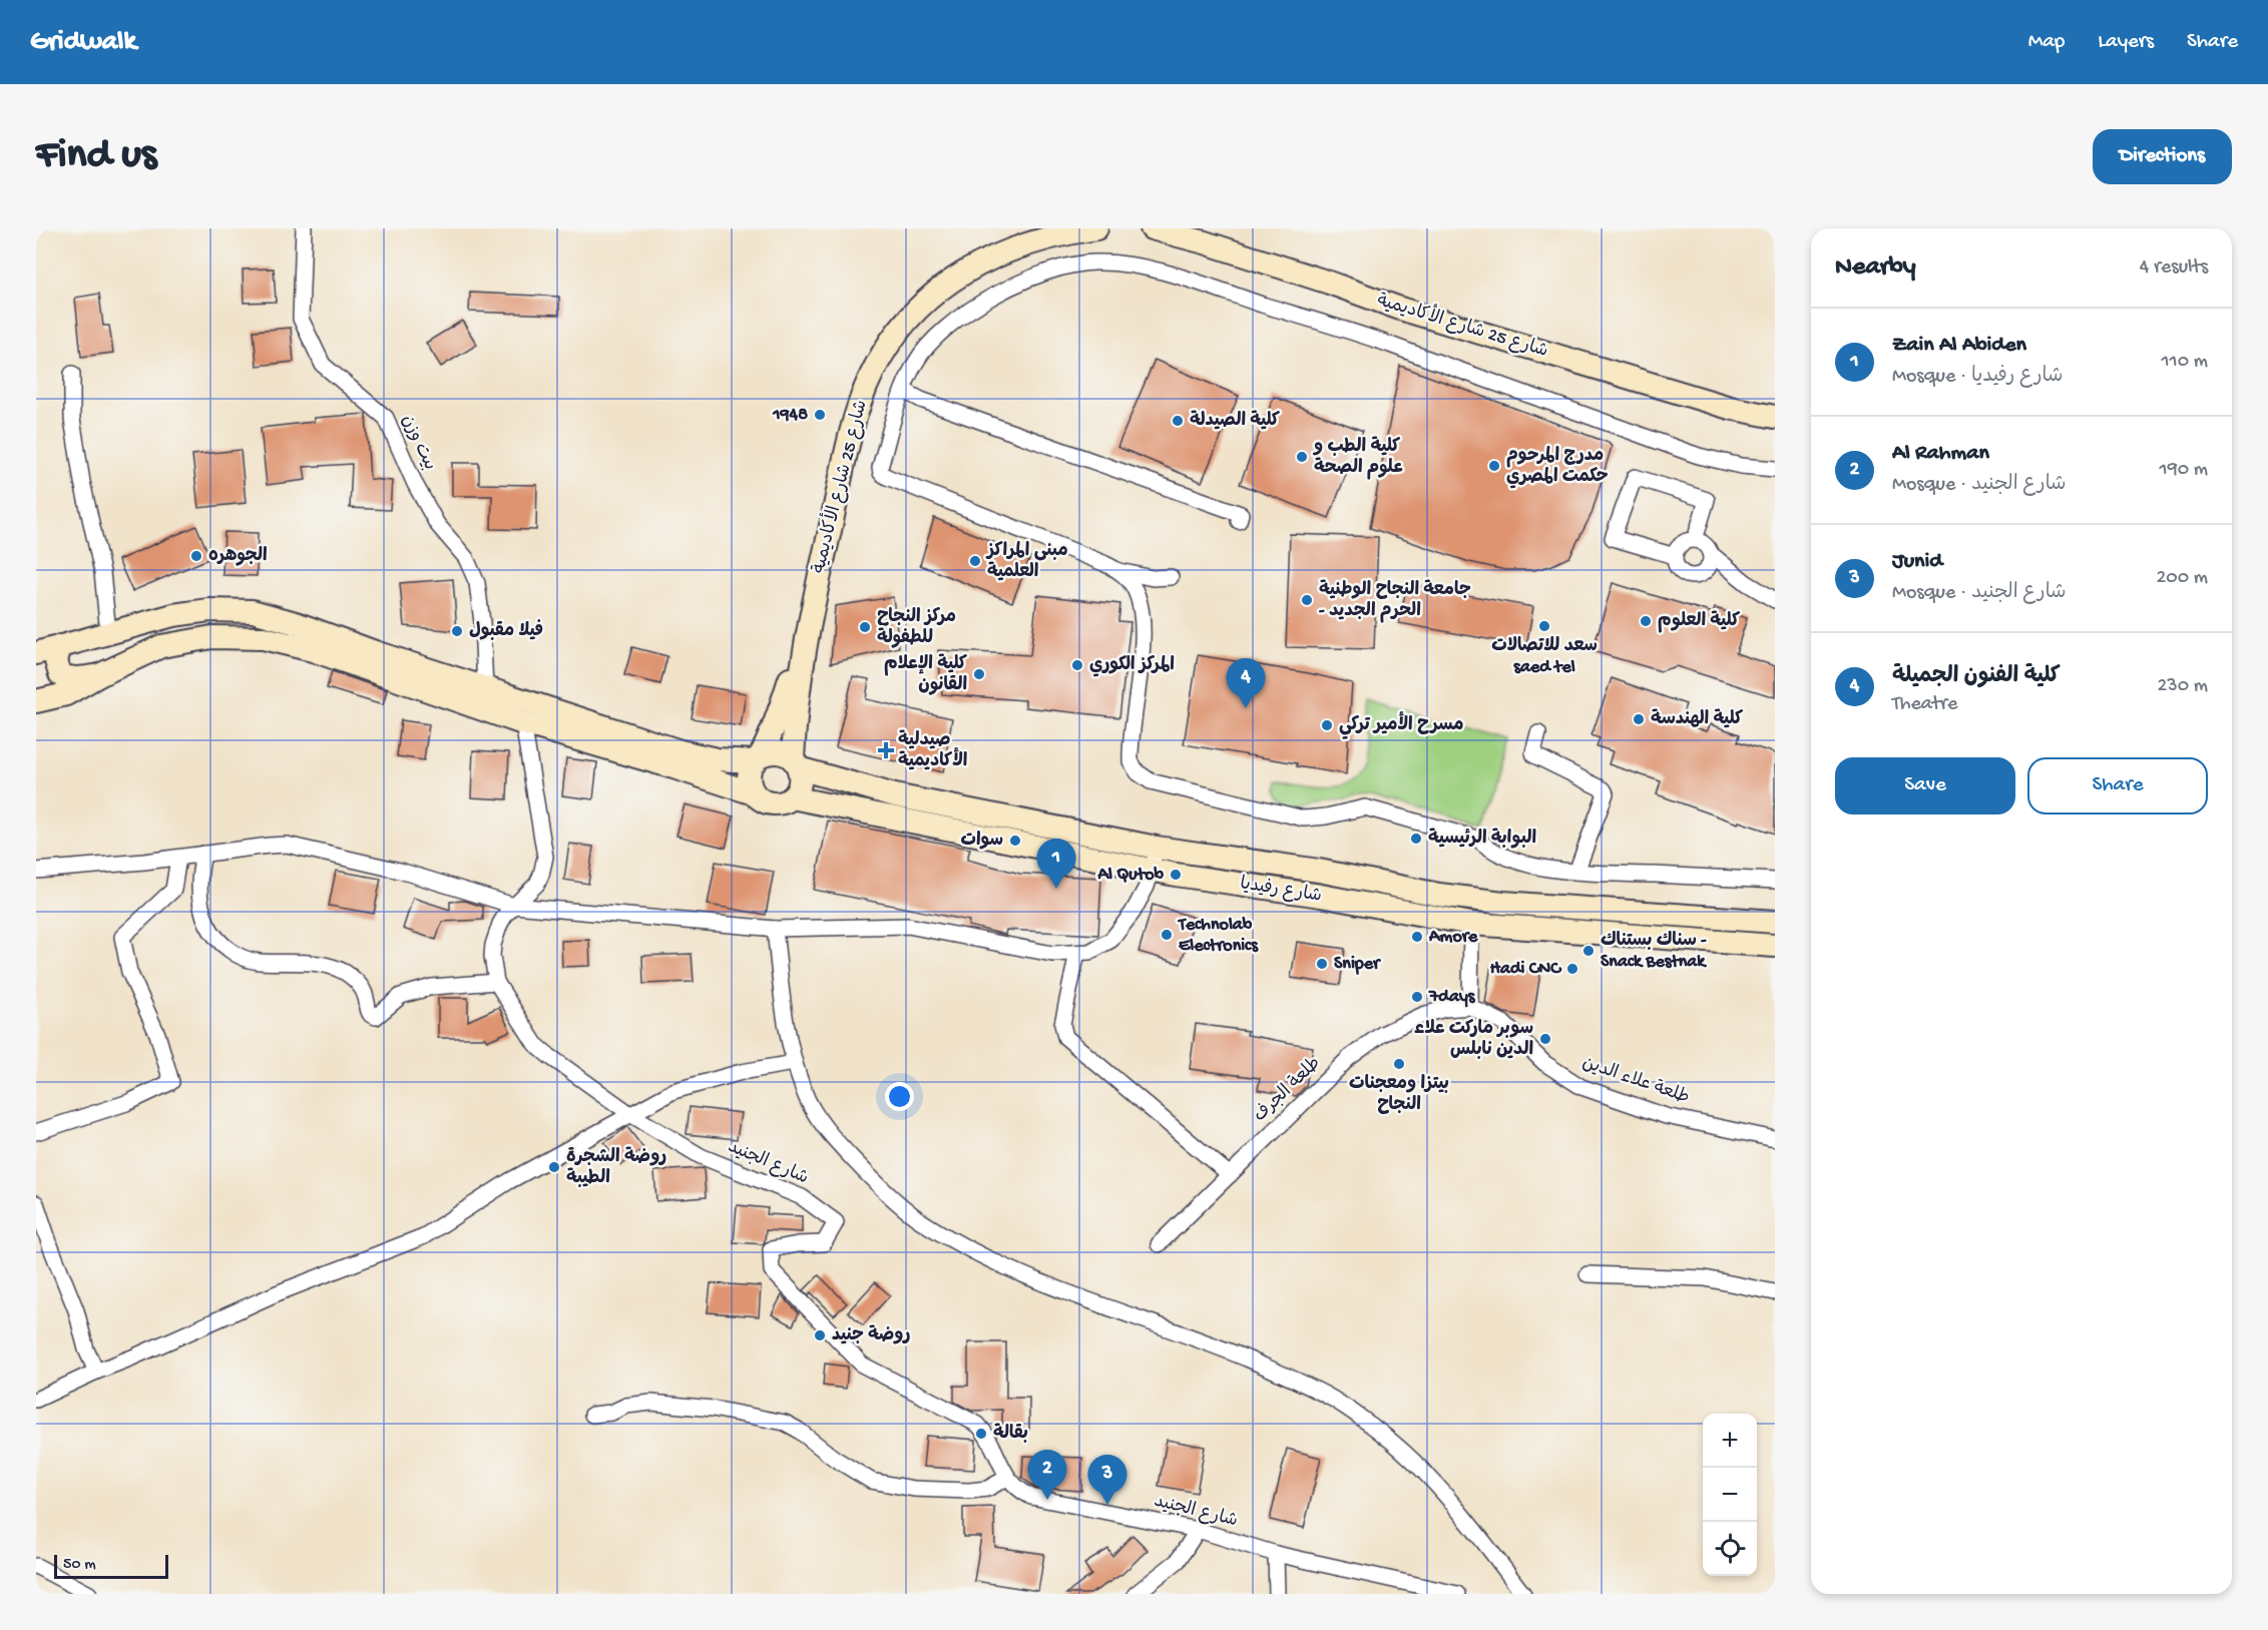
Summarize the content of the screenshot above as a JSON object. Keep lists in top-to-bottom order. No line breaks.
{"streets":{"main road":["شارع 25 شارع الأكاديمية","شارع رفيديا"],"street":["بيت وزن","طلعة علاء الدين","طلعة الجرف","شارع الجنيد"]},"crossings":[["طلعة علاء الدين","طلعة الجرف"]],"places":{"other":["1948","كلية الصيدلة","كلية الطب و علوم الصحة","مدرج المرحوم حكمت المصري","الجوهره","مبنى المراكز العلمية","جامعة النجاح الوطنية - الحرم الجديد","كلية العلوم","سعد للاتصالات saed tel","مركز النجاح للطفولة","فيلا مقبول","المركز الكوري","كلية الإعلام القانون","كلية الهندسة","مسرح الأمير تركي","البوابة الرئيسية","سوات","Al Qutob","Technolab Electronics","Amore","سناك بستناك - Snack Bestnak","Sniper","Hadi CNC","7days","سوبر ماركت علاء الدين نابلس","بيتزا ومعجنات النجاح","روضة الشجرة الطيبة","روضة جنيد","بقالة"],"health":["صيدلية الأكاديمية"]},"scale_bar":"50 m","page":{"header":"Gridwalk","nav":["Map","Layers","Share"],"buttons":["Directions",["Save","Share"]],"title":"Find us","heading":["Nearby","4 results"],"list":[{"mark":"1","name":"Zain Al Abiden","note":"Mosque · شارع رفيديا","value":"110 m"},{"mark":"2","name":"Al Rahman","note":"Mosque · شارع الجنيد","value":"190 m"},{"mark":"3","name":"Junid","note":"Mosque · شارع الجنيد","value":"200 m"},{"mark":"4","name":"كلية الفنون الجميلة","note":"Theatre","value":"230 m"}],"pins":["4","1","2","3"],"map_buttons":["+","−"],"scale":"50 m"}}
